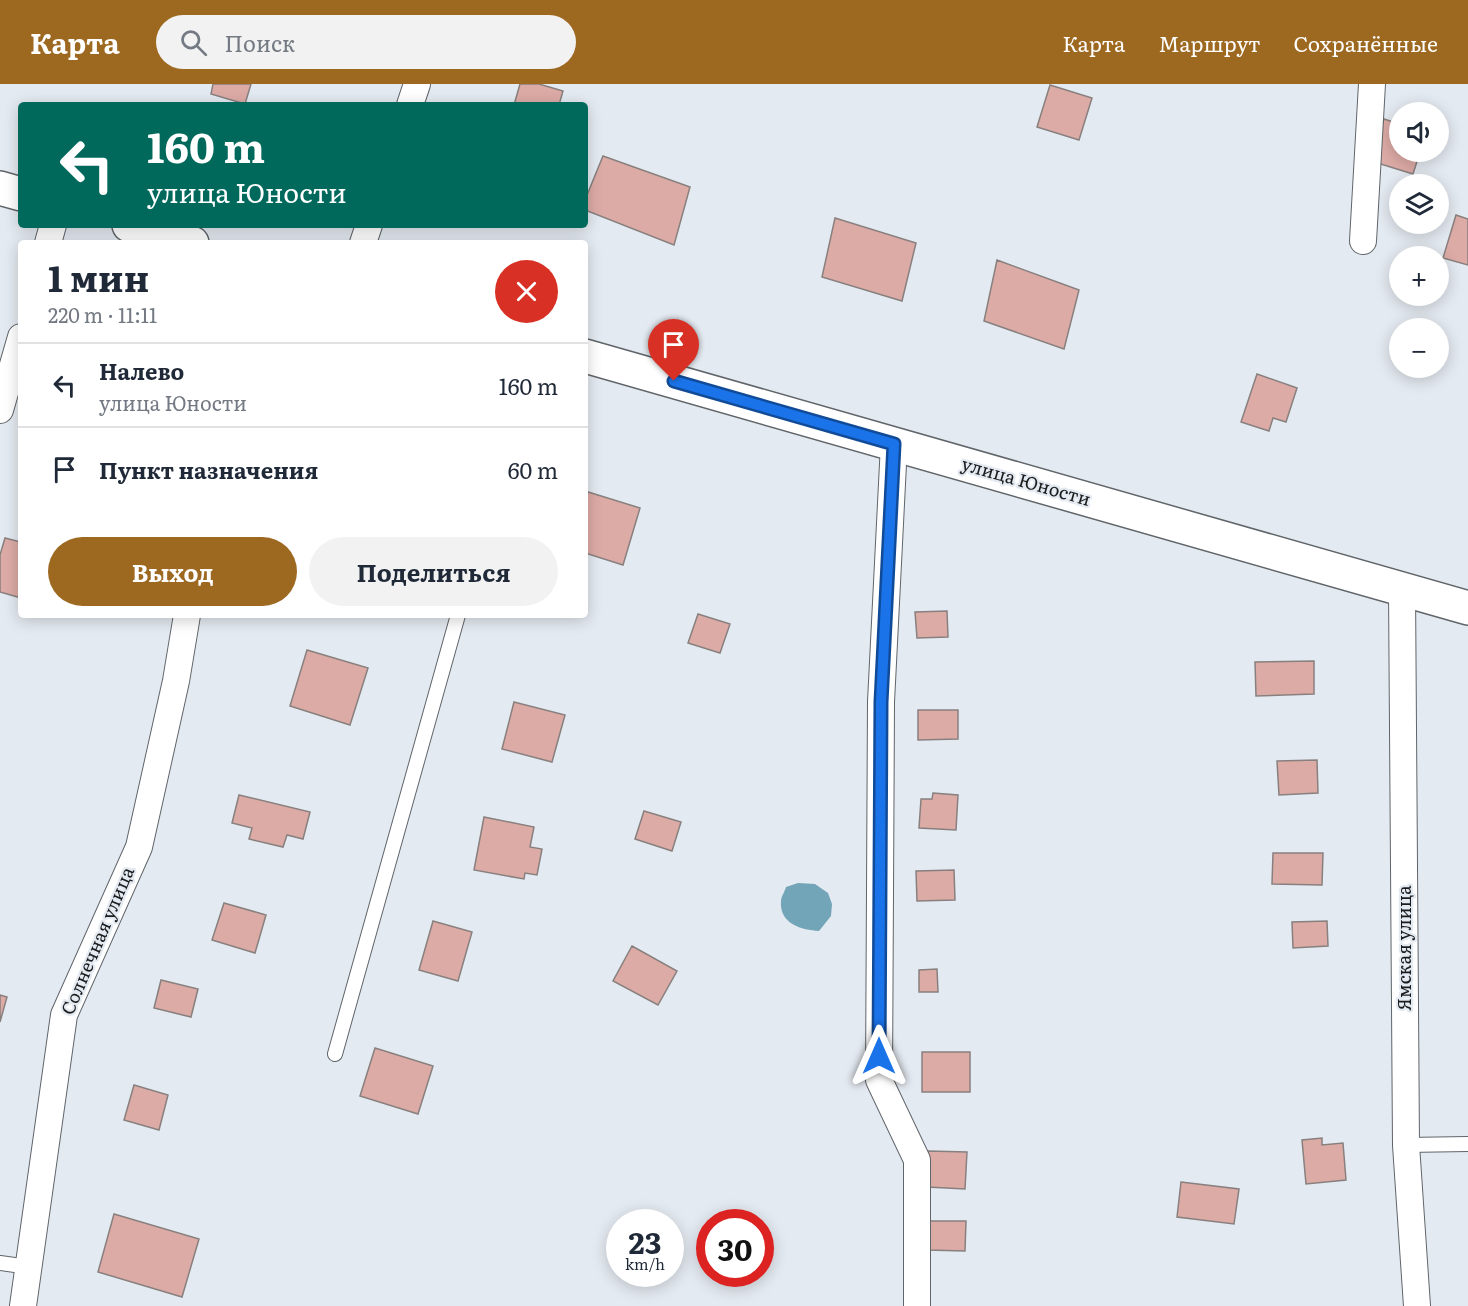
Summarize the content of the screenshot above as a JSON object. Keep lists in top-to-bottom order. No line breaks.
{"streets":{"street":["улица Юности","Солнечная улица","Ямская улица"]},"crossings":[["улица Юности","Ямская улица"]],"page":{"header":"Карта","search":"Поиск","nav":["Карта","Маршрут","Сохранённые"],"map_buttons":["+","−"],"turn":["160 m","улица Юности"],"heading":["1 мин","220 m · 11:11"],"list":[{"name":"Налево","note":"улица Юности","value":"160 m"},{"name":"Пункт назначения","value":"60 m"}],"buttons":["Выход","Поделиться"],"speed":"23 km/h","limit":"30"}}
